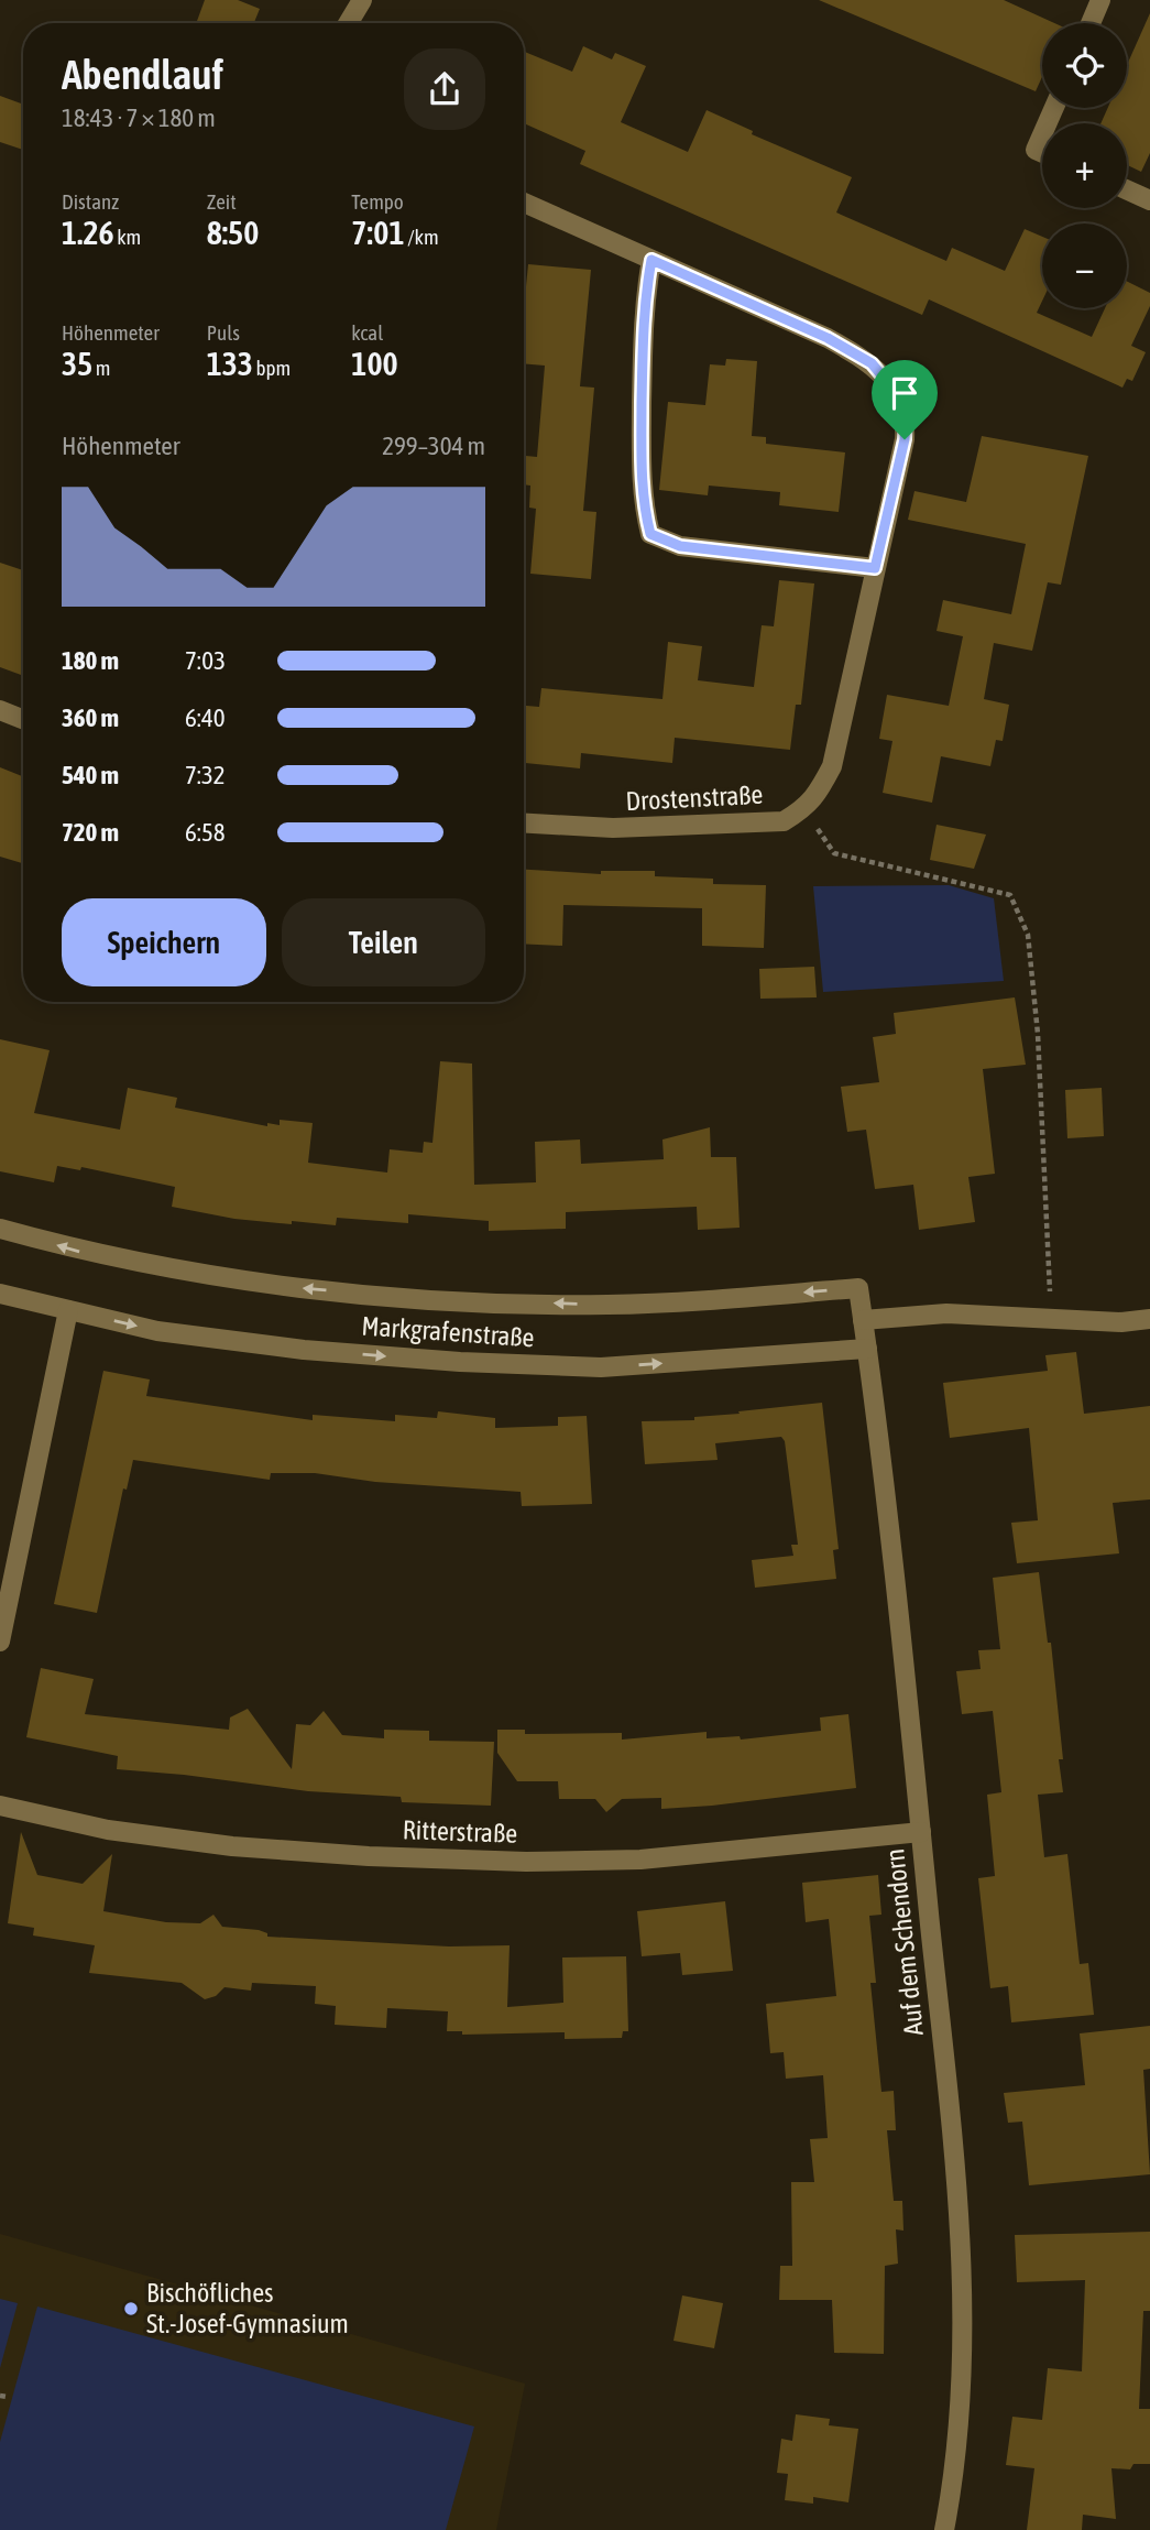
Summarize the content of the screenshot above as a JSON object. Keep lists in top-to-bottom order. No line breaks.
{"streets":{"street":["Drostenstraße","Markgrafenstraße","Ritterstraße","Auf dem Schendorn"]},"crossings":[["Markgrafenstraße","Auf dem Schendorn"],["Ritterstraße","Auf dem Schendorn"]],"places":["Bischöfliches St.-Josef-Gymnasium"],"page":{"map_buttons":["+","−"],"heading":["Abendlauf","18:43 · 7 × 180 m"],"stats":[["Distanz","1.26 km"],["Zeit","8:50"],["Tempo","7:01 /km"],["Höhenmeter","35 m"],["Puls","133 bpm"],["kcal","100"]],"chart":["Höhenmeter","299–304 m"],"list":[{"name":"180 m","note":"7:03"},{"name":"360 m","note":"6:40"},{"name":"540 m","note":"7:32"},{"name":"720 m","note":"6:58"}],"buttons":["Speichern","Teilen"]}}
